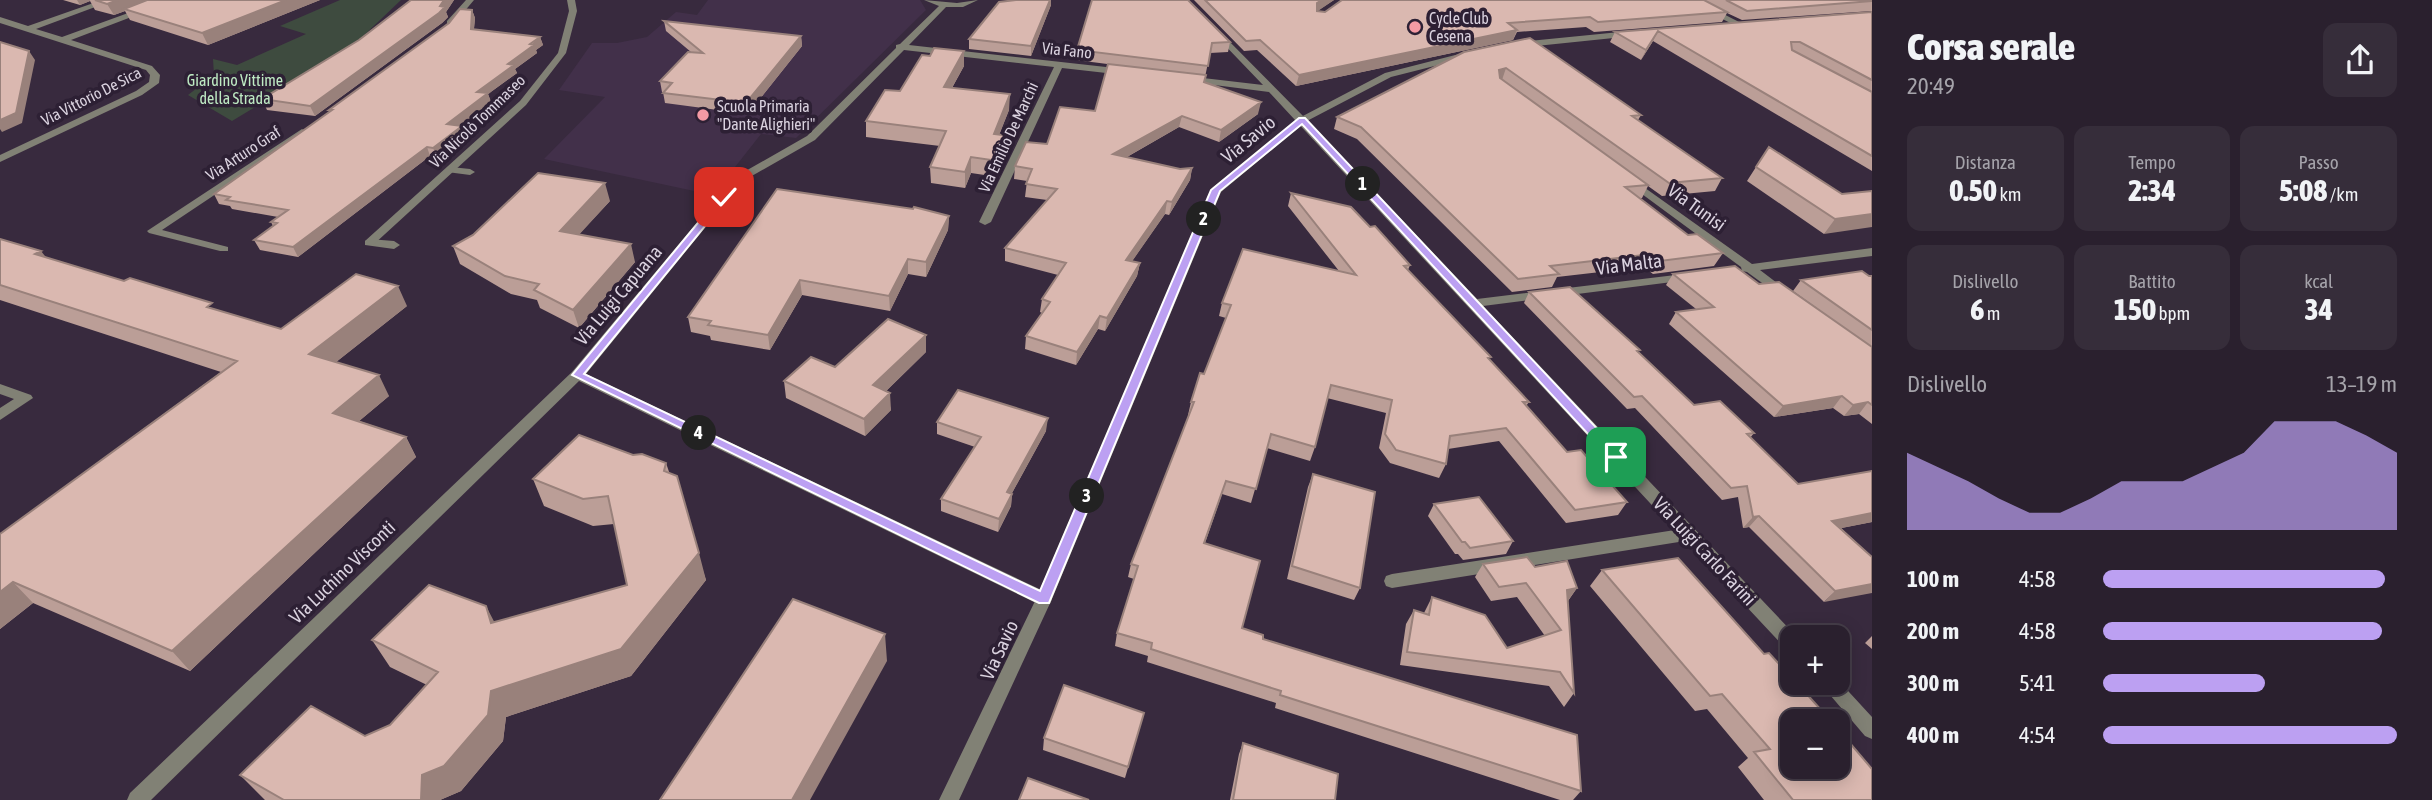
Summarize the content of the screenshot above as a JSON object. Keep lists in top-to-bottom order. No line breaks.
{"streets":{"street":["Via Fano","Via Vittorio De Sica","Via Nicolò Tommaseo","Via Emilio De Marchi","Via Savio","Via Arturo Graf","Via Tunisi","Via Malta","Via Luigi Capuana","Via Luigi Carlo Farini","Via Luchino Visconti"]},"crossings":[["Via Fano","Via Emilio De Marchi"],["Via Fano","Via Luigi Capuana"],["Via Savio","Via Luigi Capuana"],["Via Savio","Via Luigi Carlo Farini"],["Via Malta","Via Luigi Carlo Farini"],["Via Luigi Capuana","Via Luchino Visconti"]],"parks":["Giardino Vittime della Strada"],"places":["Cycle Club Cesena","Scuola Primaria \"Dante Alighieri\""],"page":{"heading":["Corsa serale","20:49"],"stats":[["Distanza","0.50 km"],["Tempo","2:34"],["Passo","5:08 /km"],["Dislivello","6 m"],["Battito","150 bpm"],["kcal","34"]],"pins":["1","2","4","3"],"chart":["Dislivello","13–19 m"],"list":[{"name":"100 m","note":"4:58"},{"name":"200 m","note":"4:58"},{"name":"300 m","note":"5:41"},{"name":"400 m","note":"4:54"}],"map_buttons":["+","−"]}}
